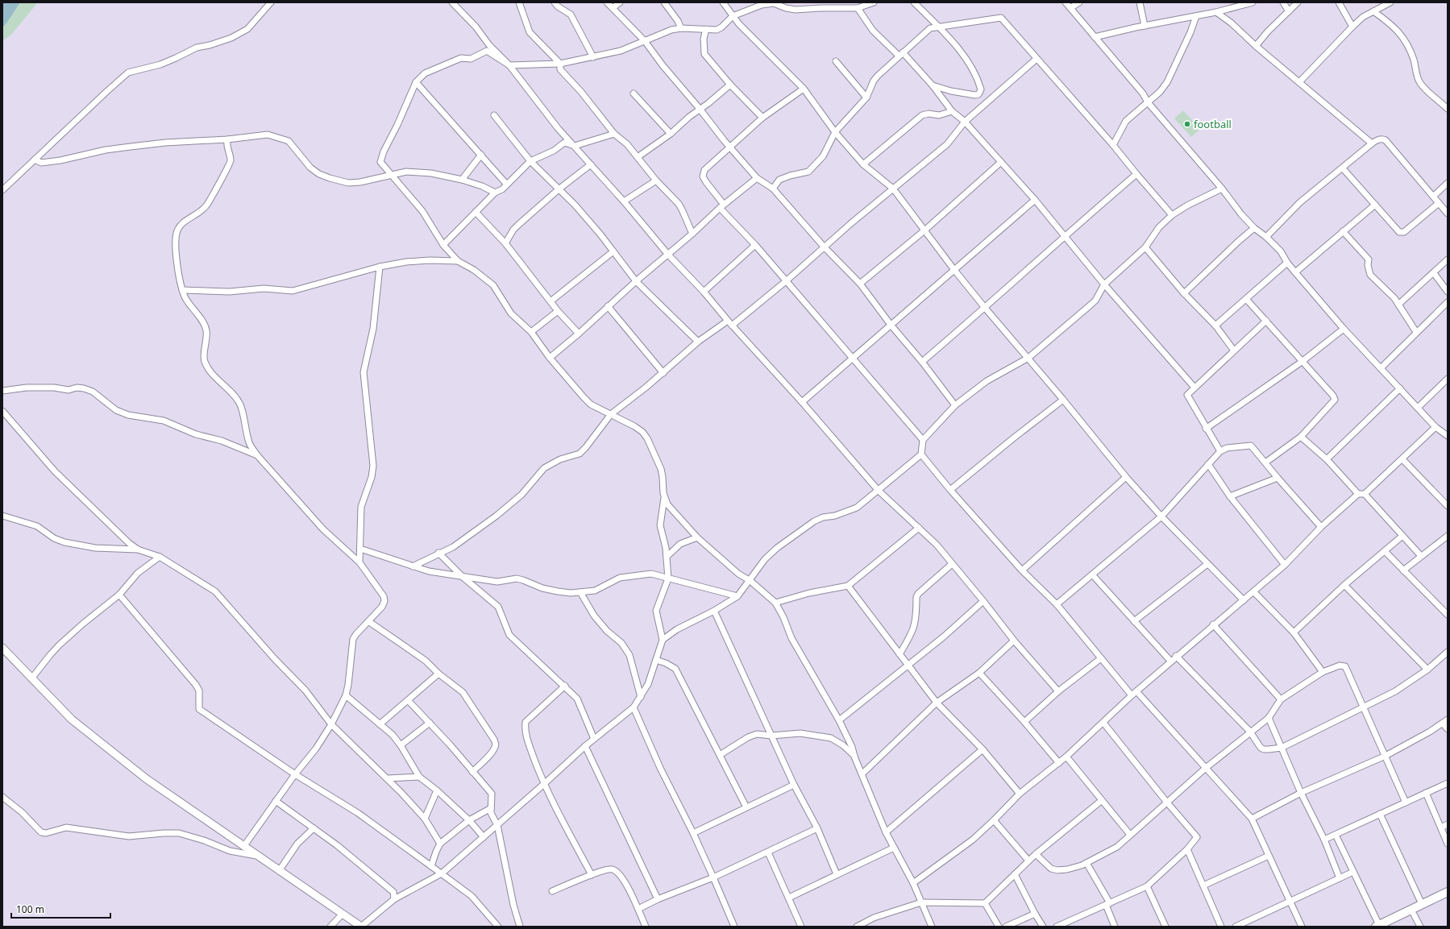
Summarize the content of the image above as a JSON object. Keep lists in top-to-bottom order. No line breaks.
{"places":["football"],"scale_bar":"100 m"}
